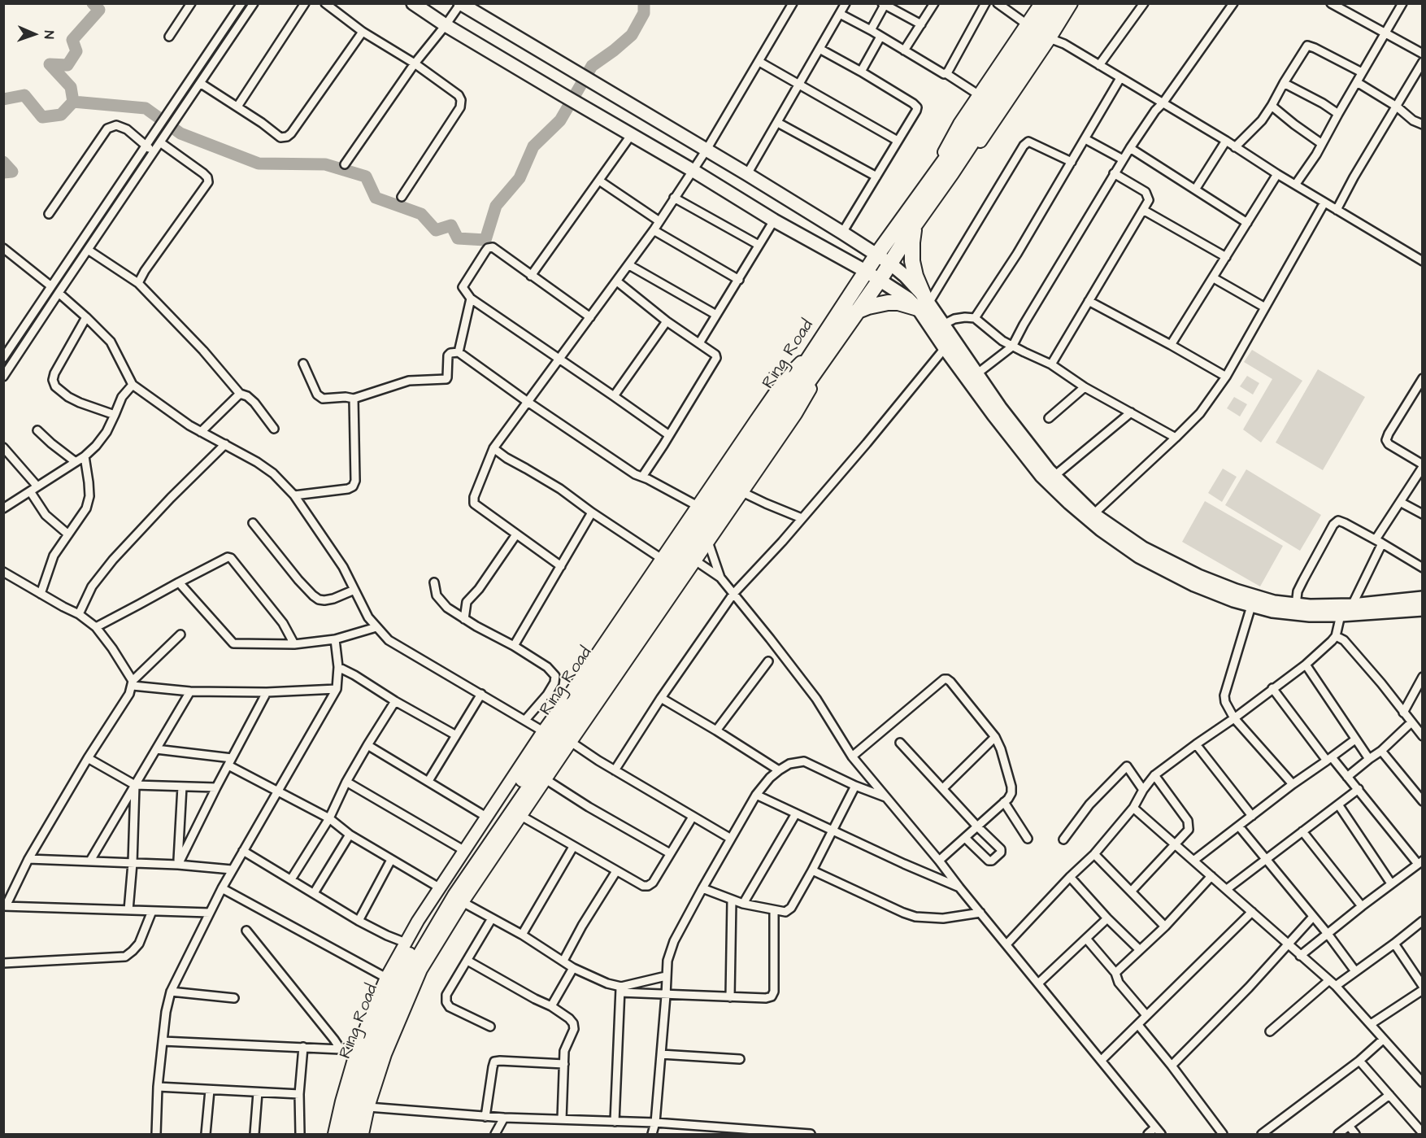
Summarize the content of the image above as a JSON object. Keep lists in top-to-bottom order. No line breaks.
{"streets":{"highway":["Ring Road"]},"north":"right"}
